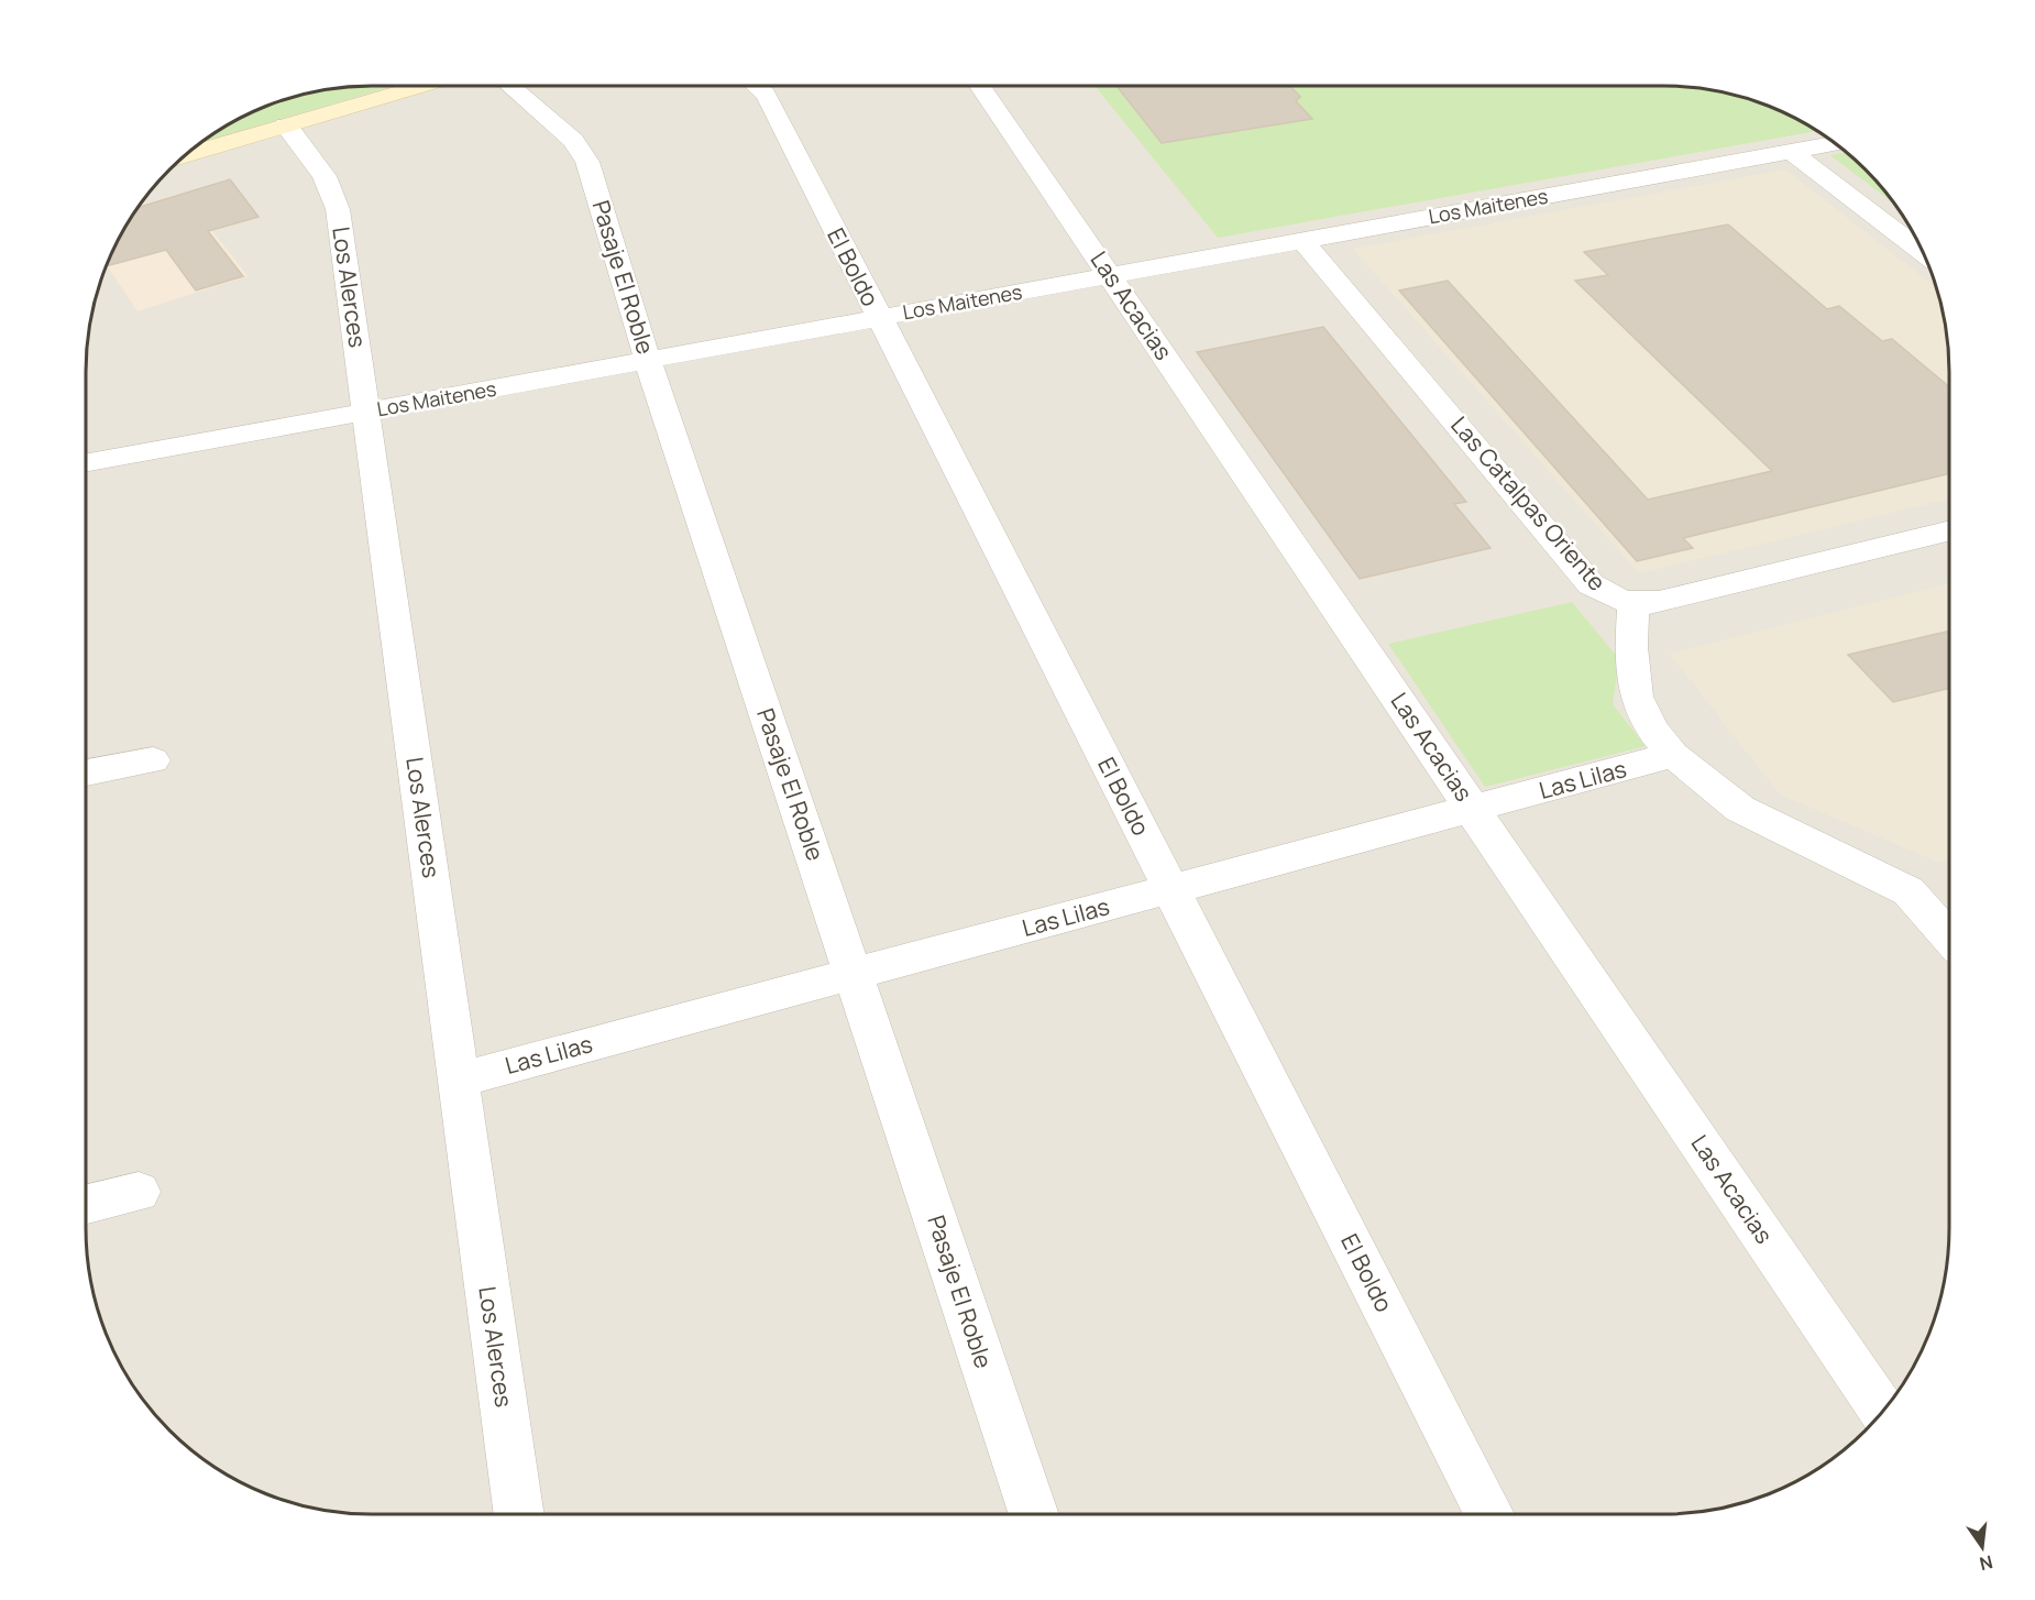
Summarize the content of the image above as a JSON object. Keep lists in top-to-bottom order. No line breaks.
{"streets":{"street":["Los Maitenes","El Boldo","Pasaje El Roble","Los Alerces","Las Acacias","Las Catalpas Oriente","Las Lilas"]},"crossings":[["Los Maitenes","El Boldo"],["Los Maitenes","Pasaje El Roble"],["Los Maitenes","Los Alerces"],["Los Maitenes","Las Acacias"],["Los Maitenes","Las Catalpas Oriente"],["El Boldo","Las Lilas"],["Pasaje El Roble","Las Lilas"],["Los Alerces","Las Lilas"],["Las Acacias","Las Lilas"],["Las Catalpas Oriente","Las Lilas"]],"north":"bottom"}
